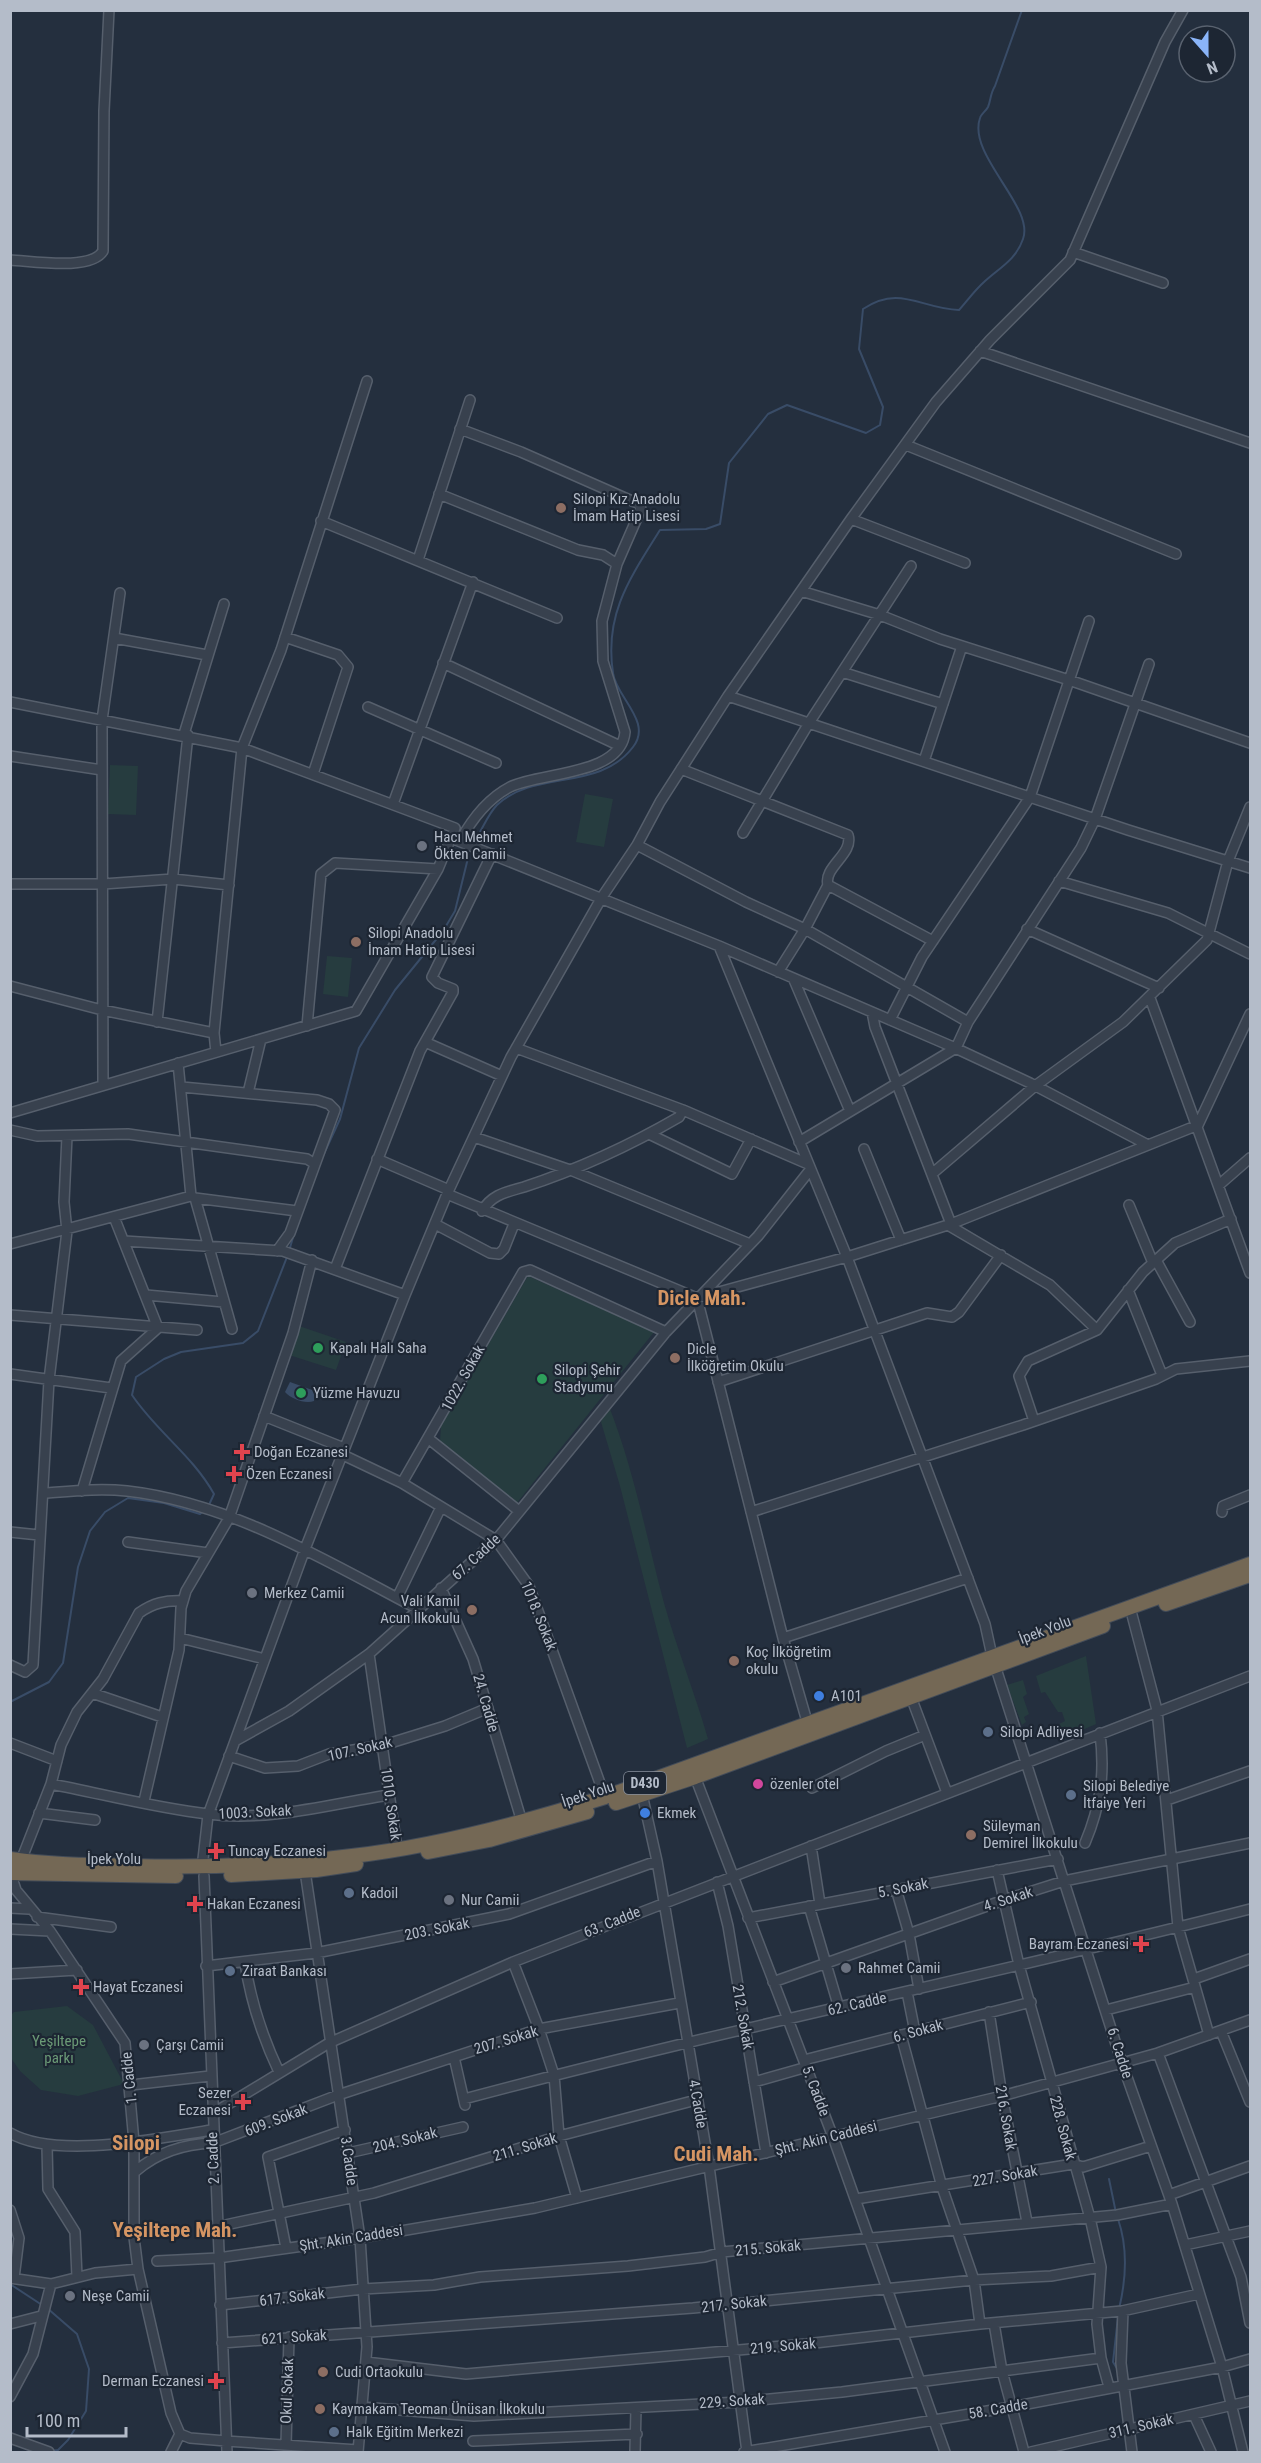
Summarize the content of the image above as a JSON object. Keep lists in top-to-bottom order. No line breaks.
{"streets":{"highway":["İpek Yolu","D430"],"street":["1022. Sokak","67. Cadde","1018. Sokak","24. Cadde","107. Sokak","1010. Sokak","1003. Sokak","5. Sokak","4. Sokak","63. Cadde","203. Sokak","62. Cadde","212. Sokak","6. Sokak","207. Sokak","6. Cadde","1. Cadde","5. Cadde","4.Cadde","216. Sokak","609. Sokak","228. Sokak","Şht. Akin Caddesi","204. Sokak","211. Sokak","2. Cadde","3.Cadde","227. Sokak","215. Sokak","617. Sokak","217. Sokak","621. Sokak","219. Sokak","Okul Sokak","229. Sokak","58. Cadde","311. Sokak"]},"crossings":[["1022. Sokak","67. Cadde"],["1022. Sokak","1018. Sokak"],["67. Cadde","1018. Sokak"],["67. Cadde","24. Cadde"],["67. Cadde","1010. Sokak"],["67. Cadde","6. Cadde"],["67. Cadde","2. Cadde"],["1018. Sokak","D430"],["1018. Sokak","2. Cadde"],["İpek Yolu","D430"],["İpek Yolu","6. Cadde"],["İpek Yolu","5. Cadde"],["İpek Yolu","4.Cadde"],["İpek Yolu","2. Cadde"],["İpek Yolu","3.Cadde"],["24. Cadde","107. Sokak"],["24. Cadde","D430"],["107. Sokak","1010. Sokak"],["107. Sokak","2. Cadde"],["D430","1010. Sokak"],["D430","6. Cadde"],["D430","1. Cadde"],["D430","5. Cadde"],["D430","2. Cadde"],["1010. Sokak","1003. Sokak"],["1003. Sokak","2. Cadde"],["5. Sokak","6. Cadde"],["5. Sokak","5. Cadde"],["5. Sokak","228. Sokak"],["4. Sokak","6. Cadde"],["4. Sokak","5. Cadde"],["4. Sokak","228. Sokak"],["63. Cadde","212. Sokak"],["63. Cadde","6. Cadde"],["63. Cadde","5. Cadde"],["63. Cadde","4.Cadde"],["63. Cadde","2. Cadde"],["63. Cadde","3.Cadde"],["203. Sokak","4.Cadde"],["203. Sokak","2. Cadde"],["203. Sokak","3.Cadde"],["62. Cadde","212. Sokak"],["62. Cadde","207. Sokak"],["62. Cadde","6. Cadde"],["62. Cadde","5. Cadde"],["62. Cadde","4.Cadde"],["62. Cadde","228. Sokak"],["212. Sokak","6. Sokak"],["212. Sokak","Şht. Akin Caddesi"],["6. Sokak","5. Cadde"],["6. Sokak","216. Sokak"],["6. Sokak","228. Sokak"],["207. Sokak","4.Cadde"],["207. Sokak","609. Sokak"],["207. Sokak","3.Cadde"],["6. Cadde","Şht. Akin Caddesi"],["6. Cadde","227. Sokak"],["6. Cadde","215. Sokak"],["6. Cadde","219. Sokak"],["6. Cadde","58. Cadde"],["6. Cadde","311. Sokak"],["1. Cadde","609. Sokak"],["5. Cadde","Şht. Akin Caddesi"],["5. Cadde","227. Sokak"],["5. Cadde","215. Sokak"],["5. Cadde","217. Sokak"],["5. Cadde","219. Sokak"],["5. Cadde","229. Sokak"],["5. Cadde","58. Cadde"],["4.Cadde","Şht. Akin Caddesi"],["4.Cadde","211. Sokak"],["4.Cadde","215. Sokak"],["4.Cadde","217. Sokak"],["4.Cadde","219. Sokak"],["4.Cadde","229. Sokak"],["4.Cadde","58. Cadde"],["216. Sokak","Şht. Akin Caddesi"],["216. Sokak","227. Sokak"],["216. Sokak","215. Sokak"],["609. Sokak","2. Cadde"],["609. Sokak","3.Cadde"],["228. Sokak","Şht. Akin Caddesi"],["228. Sokak","227. Sokak"],["228. Sokak","215. Sokak"],["228. Sokak","217. Sokak"],["228. Sokak","219. Sokak"],["228. Sokak","229. Sokak"],["228. Sokak","58. Cadde"],["Şht. Akin Caddesi","2. Cadde"],["Şht. Akin Caddesi","3.Cadde"],["204. Sokak","3.Cadde"],["211. Sokak","2. Cadde"],["211. Sokak","3.Cadde"],["2. Cadde","617. Sokak"],["2. Cadde","621. Sokak"],["3.Cadde","215. Sokak"],["3.Cadde","617. Sokak"],["3.Cadde","217. Sokak"],["3.Cadde","621. Sokak"],["3.Cadde","219. Sokak"],["3.Cadde","229. Sokak"],["215. Sokak","617. Sokak"],["217. Sokak","621. Sokak"],["621. Sokak","Okul Sokak"]],"districts":["Dicle Mah.","Silopi","Cudi Mah.","Yeşiltepe Mah."],"parks":["Yeşiltepe parkı"],"places":{"other":["Silopi Kız Anadolu İmam Hatip Lisesi","Hacı Mehmet Ökten Camii","Silopi Anadolu İmam Hatip Lisesi","Kapalı Halı Saha","Dicle İlköğretim Okulu","Silopi Şehir Stadyumu","Yüzme Havuzu","Merkez Camii","Vali Kamil Acun İlkokulu","Koç İlköğretim okulu","A101","Silopi Adliyesi","özenler otel","Silopi Belediye İtfaiye Yeri","Ekmek","Süleyman Demirel İlkokulu","Kadoil","Nur Camii","Rahmet Camii","Ziraat Bankası","Çarşı Camii","Neşe Camii","Cudi Ortaokulu","Kaymakam Teoman Ünüsan İlkokulu","Halk Eğitim Merkezi"],"health":["Doğan Eczanesi","Özen Eczanesi","Tuncay Eczanesi","Hakan Eczanesi","Bayram Eczanesi","Hayat Eczanesi","Sezer Eczanesi","Derman Eczanesi"]},"scale_bar":"100 m","north":"bottom"}
